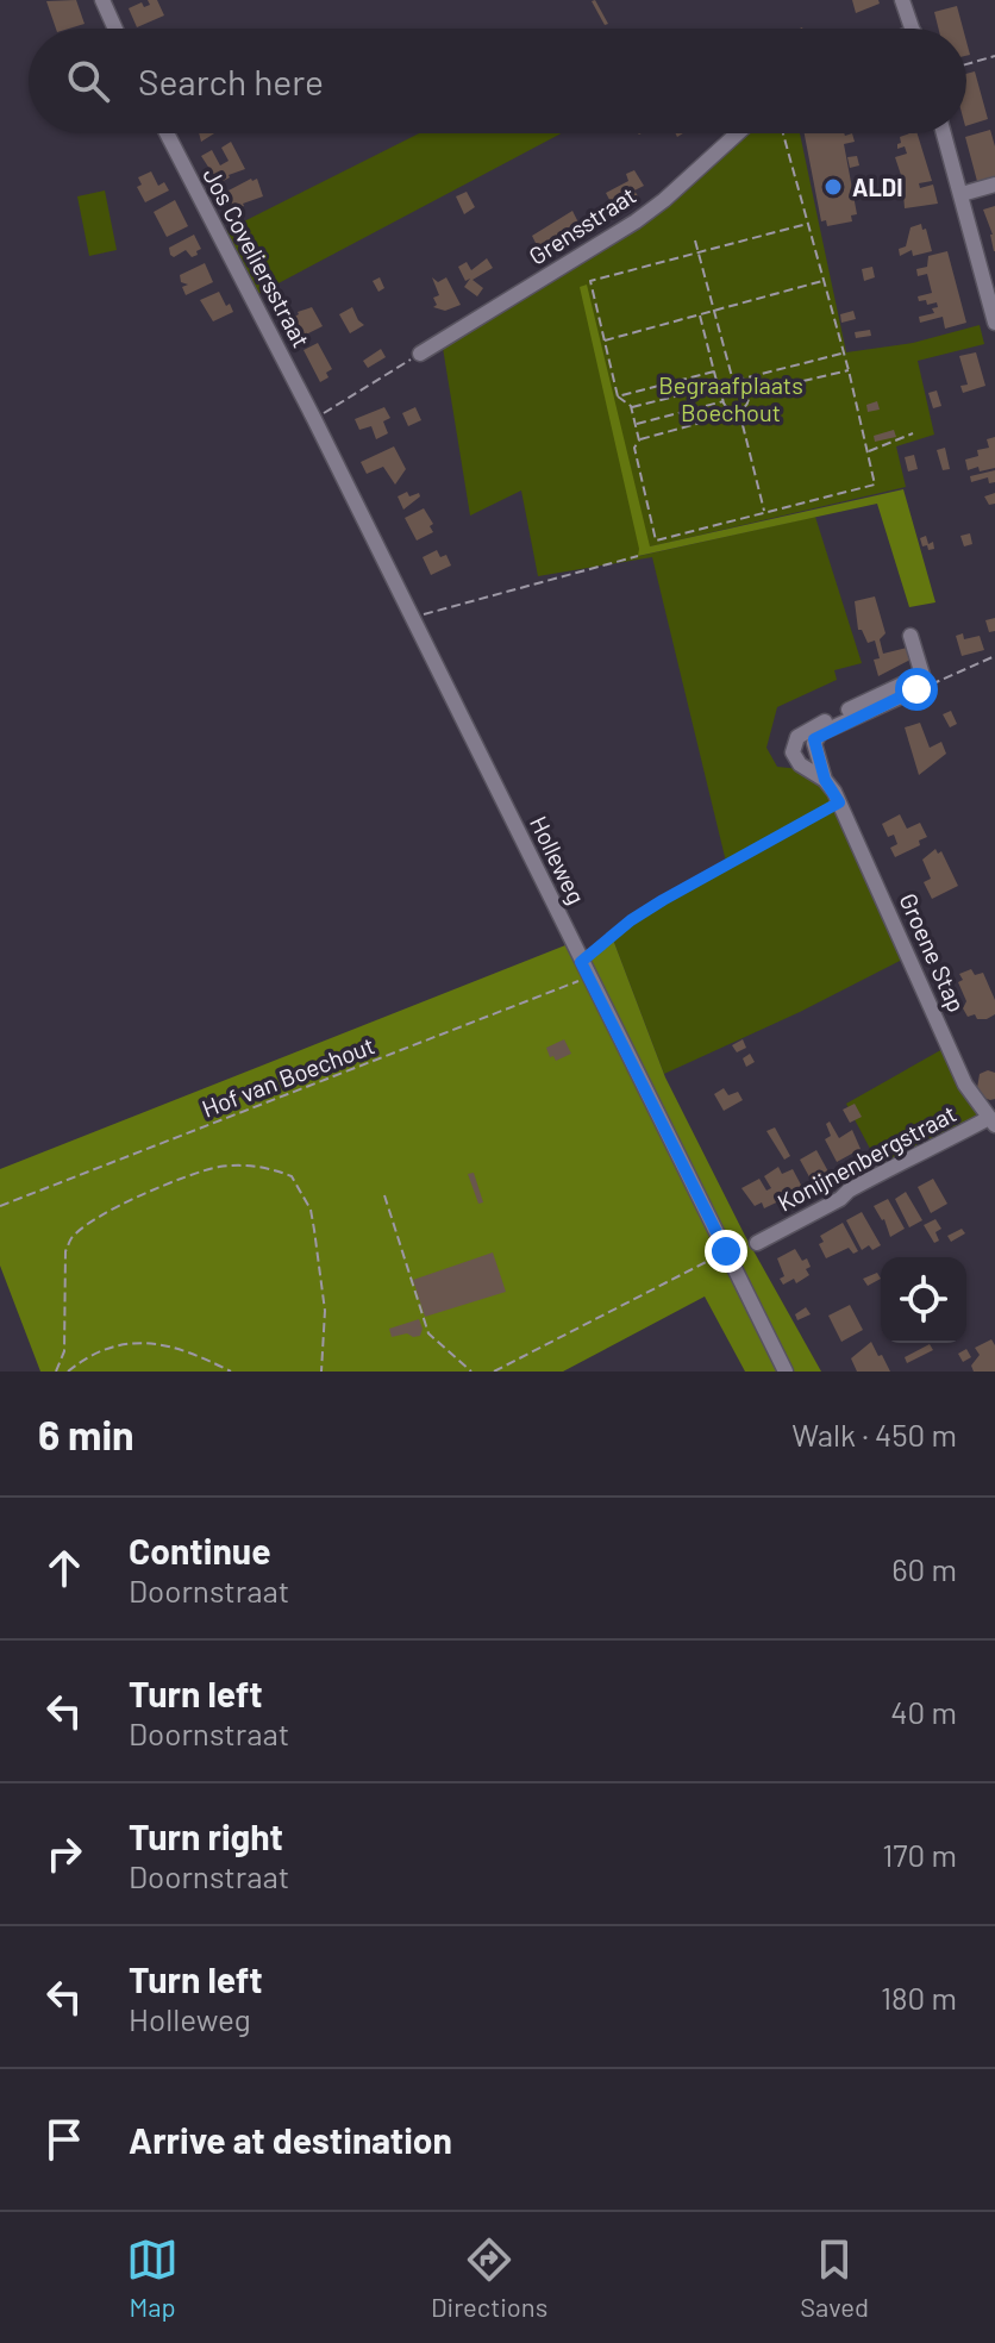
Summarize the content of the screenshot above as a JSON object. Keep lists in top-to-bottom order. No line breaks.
{"streets":{"street":["Grensstraat","Jos Coveliersstraat","Holleweg","Groene Stap","Konijnenbergstraat"],"path":["Hof van Boechout"]},"crossings":[["Jos Coveliersstraat","Holleweg"],["Holleweg","Hof van Boechout"],["Groene Stap","Hof van Boechout"],["Groene Stap","Konijnenbergstraat"]],"parks":["Begraafplaats Boechout"],"places":["ALDI"],"page":{"search":"Search here","heading":["6 min","Walk · 450 m"],"list":[["Continue","Doornstraat","60 m"],["Turn left","Doornstraat","40 m"],["Turn right","Doornstraat","170 m"],["Turn left","Holleweg","180 m"],"Arrive at destination"],"nav":["Map","Directions","Saved"]}}
